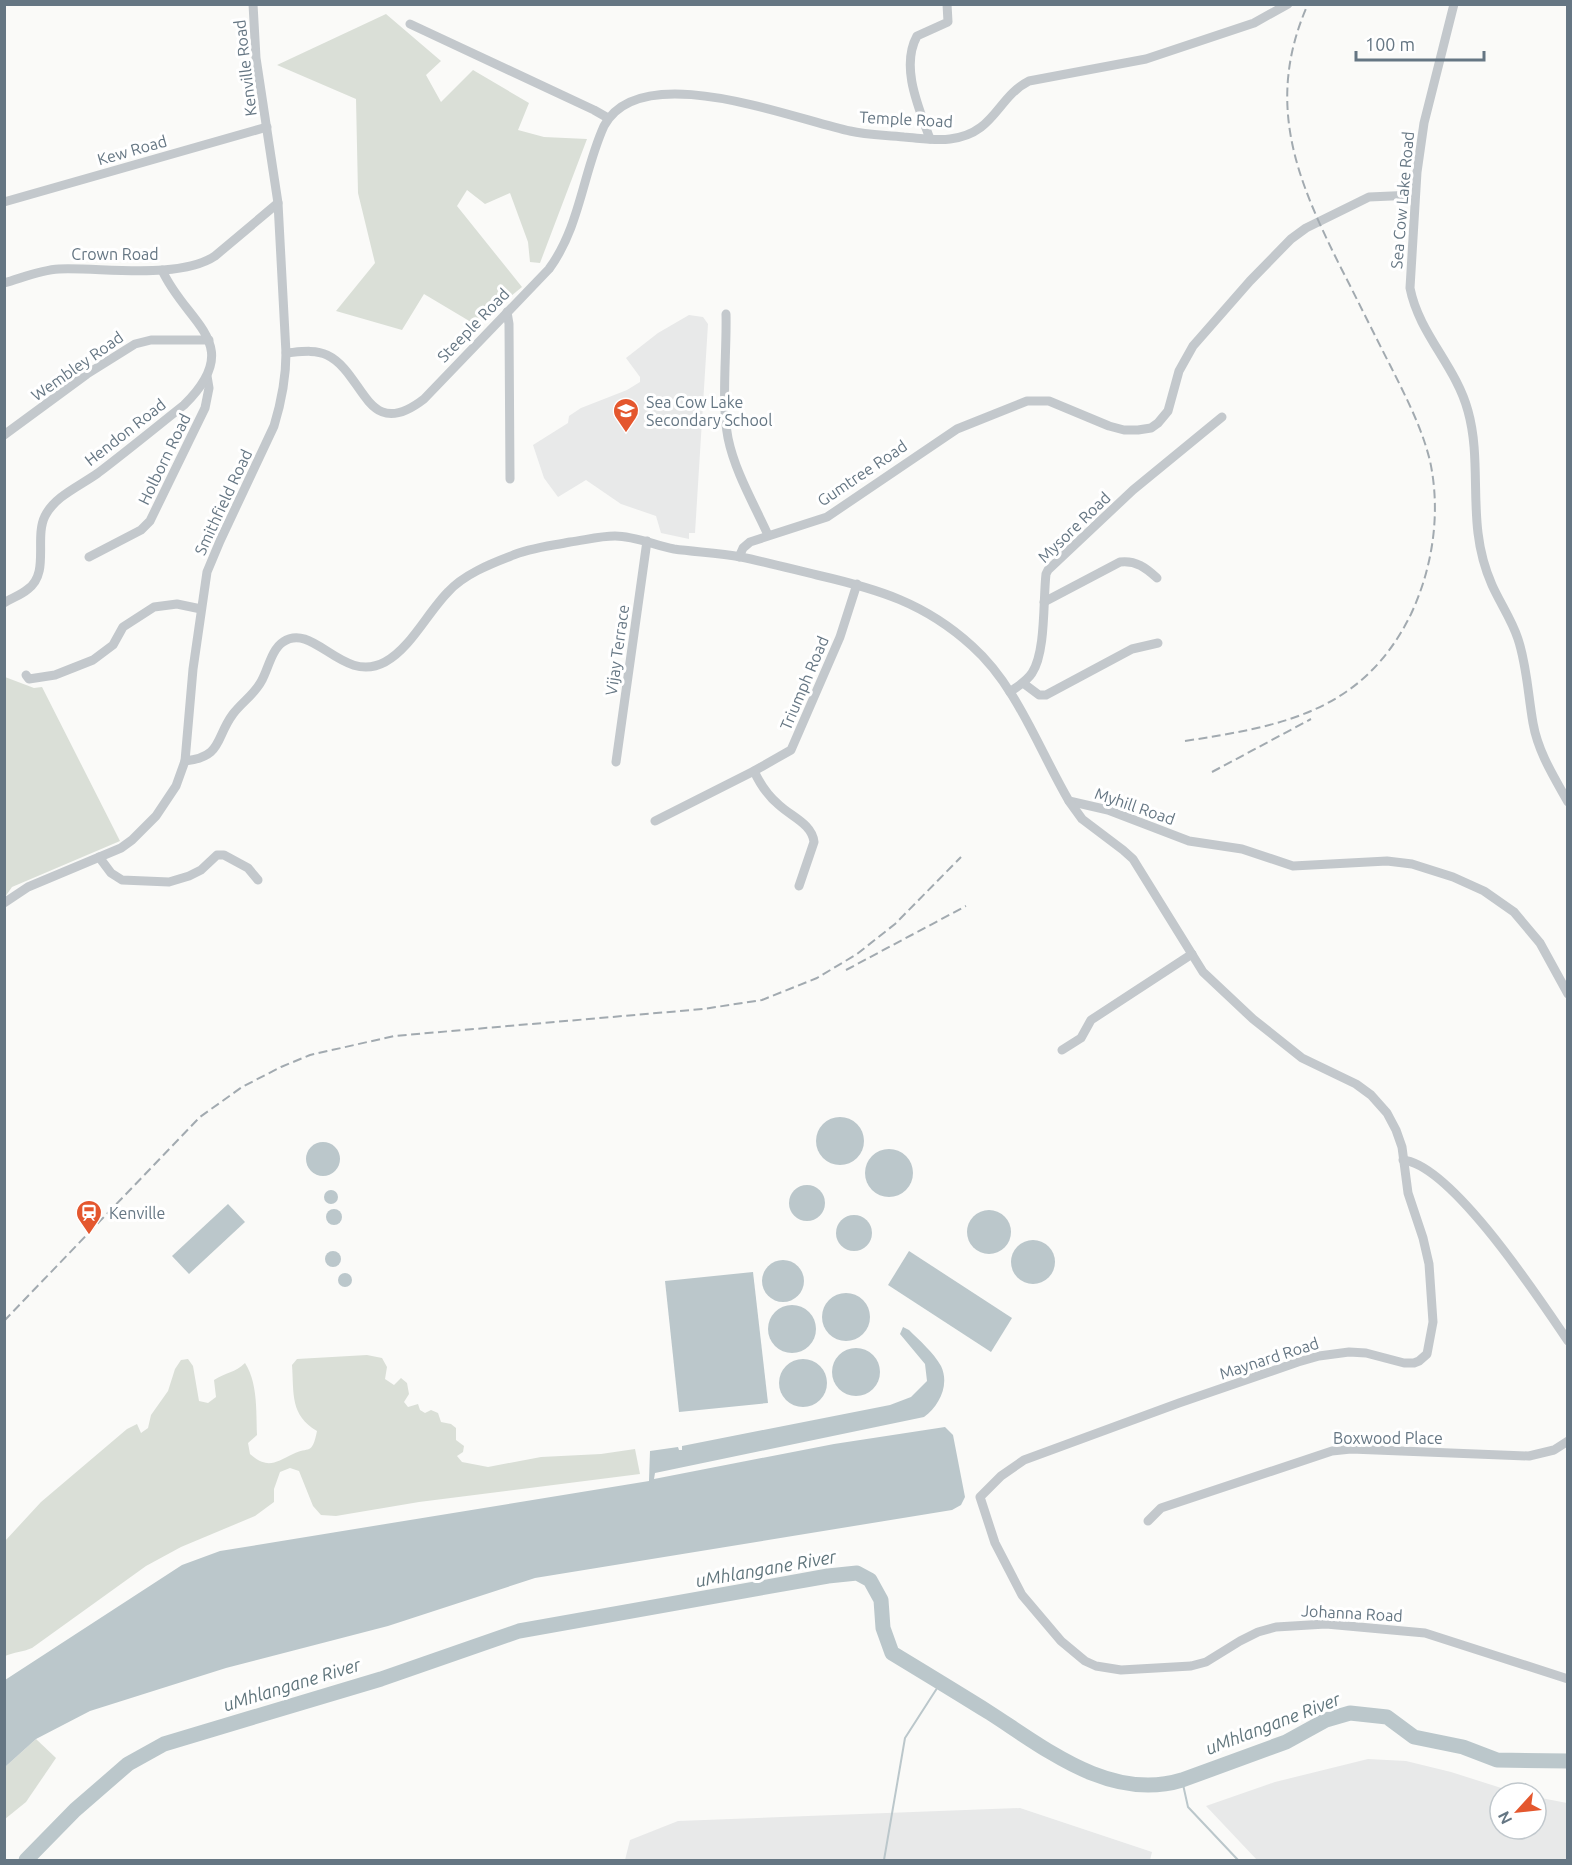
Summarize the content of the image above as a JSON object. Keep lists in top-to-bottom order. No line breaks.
{"streets":{"street":["Kenville Road","Temple Road","Kew Road","Sea Cow Lake Road","Crown Road","Steeple Road","Wembley Road","Hendon Road","Holborn Road","Gumtree Road","Smithfield Road","Mysore Road","Vijay Terrace","Triumph Road","Myhill Road","Maynard Road","Boxwood Place","Johanna Road"]},"crossings":[["Kenville Road","Kew Road"],["Kenville Road","Smithfield Road"],["Temple Road","Steeple Road"],["Kew Road","Smithfield Road"],["Sea Cow Lake Road","Gumtree Road"],["Crown Road","Smithfield Road"],["Steeple Road","Smithfield Road"],["Hendon Road","Holborn Road"],["Gumtree Road","Myhill Road"],["Mysore Road","Myhill Road"],["Triumph Road","Myhill Road"],["Myhill Road","Maynard Road"],["Maynard Road","Johanna Road"]],"water":["uMhlangane River"],"places":{"school or university":["Sea Cow Lake Secondary School"],"station":["Kenville"]},"scale_bar":"100 m","north":"bottom left"}
